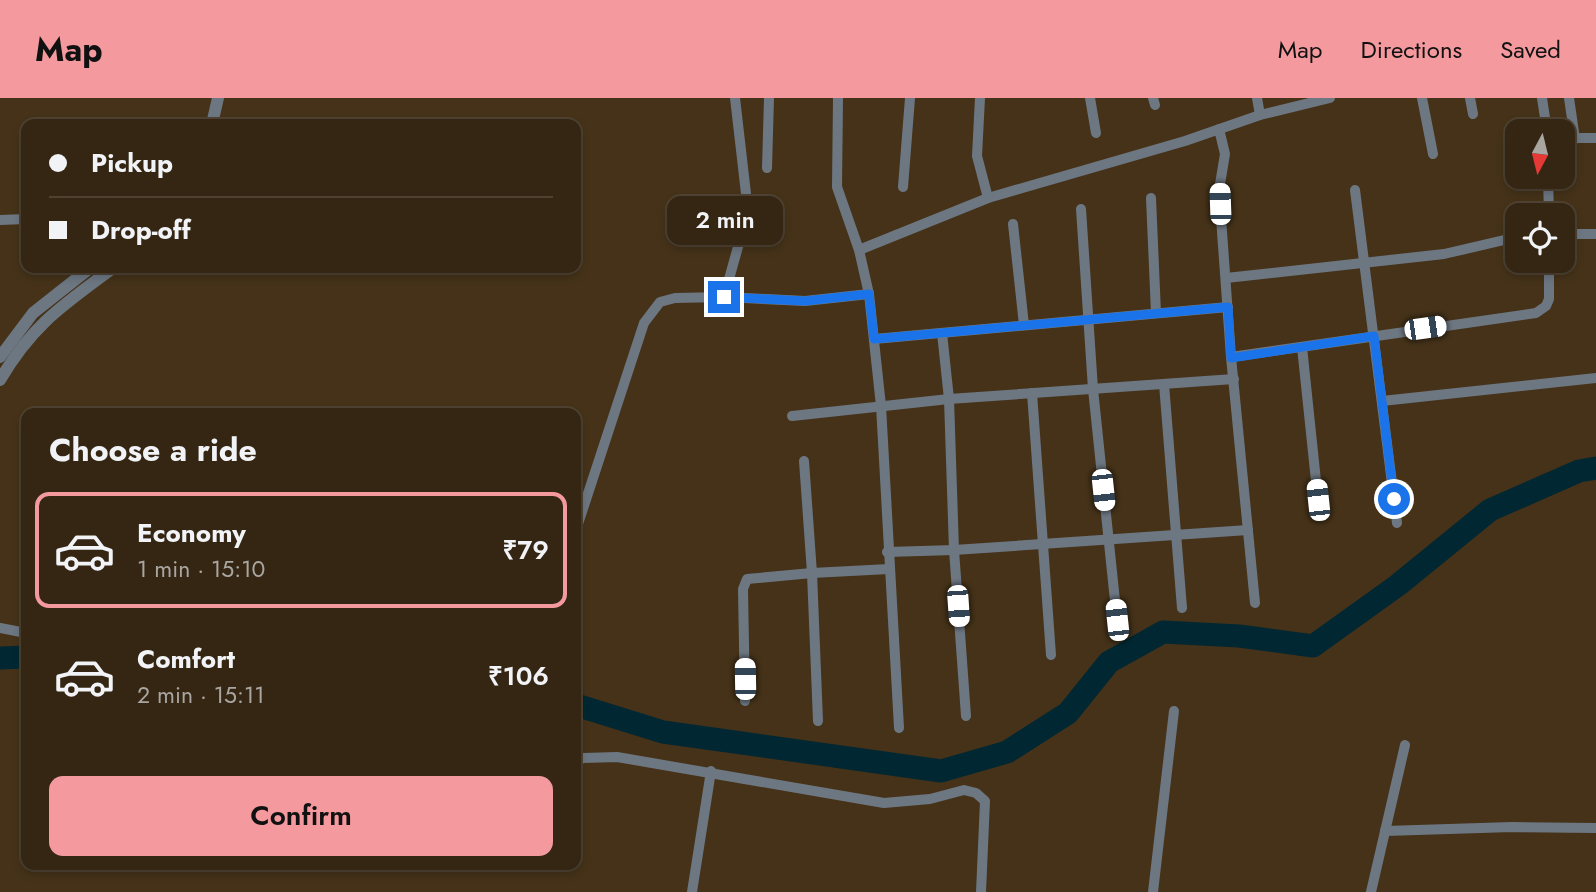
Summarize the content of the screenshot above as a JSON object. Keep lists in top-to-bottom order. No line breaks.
{"north":"bottom","page":{"header":"Map","nav":["Map","Directions","Saved"],"banner":["Pickup","Drop-off"],"bubble":"2 min","heading":"Choose a ride","list":[{"name":"Economy","note":"1 min · 15:10","value":"₹79"},{"name":"Comfort","note":"2 min · 15:11","value":"₹106"}],"buttons":"Confirm"}}
